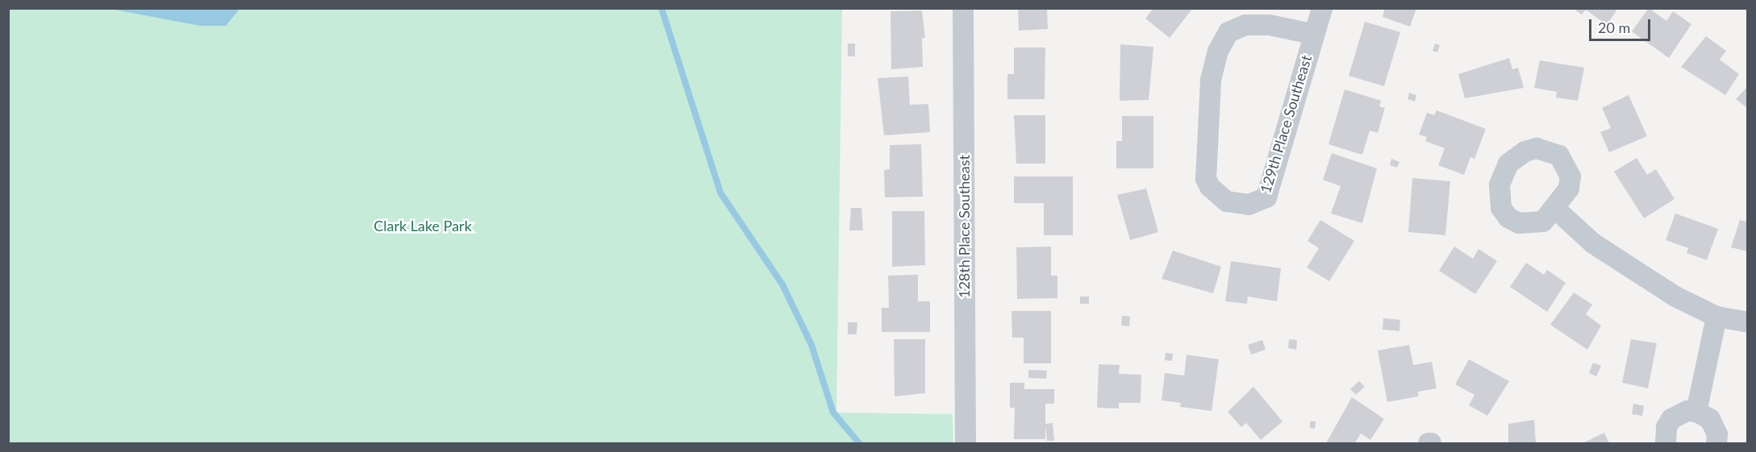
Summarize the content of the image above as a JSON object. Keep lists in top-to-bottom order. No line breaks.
{"streets":{"street":["129th Place Southeast","128th Place Southeast"]},"parks":["Clark Lake Park"],"scale_bar":"20 m"}
